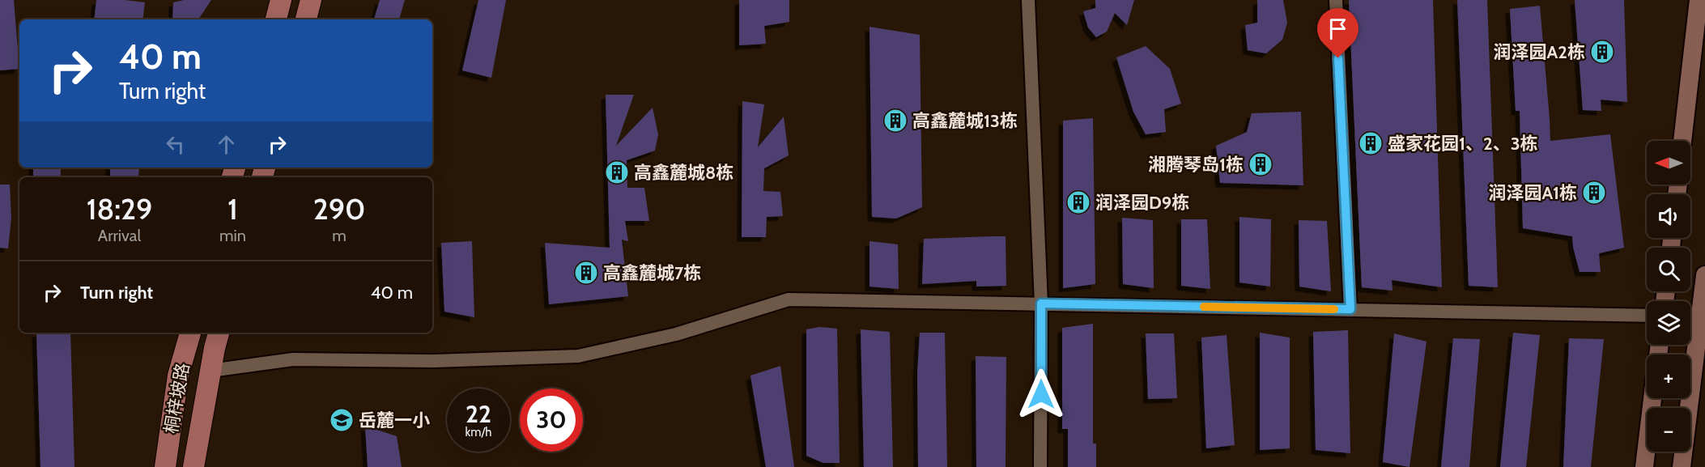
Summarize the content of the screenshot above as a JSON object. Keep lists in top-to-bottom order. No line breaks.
{"streets":{"main road":["桐梓坡路"]},"places":{"building":["润泽园A2栋","高鑫麓城13栋","盛家花园1、2、3栋","湘腾琴岛1栋","高鑫麓城8栋","润泽园A1栋","润泽园D9栋","高鑫麓城7栋"],"school or university":["岳麓一小"]},"north":"left","page":{"turn":["40 m","Turn right"],"map_buttons":["+","−"],"eta":["18:29","Arrival","1","min","290","m"],"list":[{"name":"Turn right","value":"40 m"}],"speed":"22 km/h","limit":"30"}}
